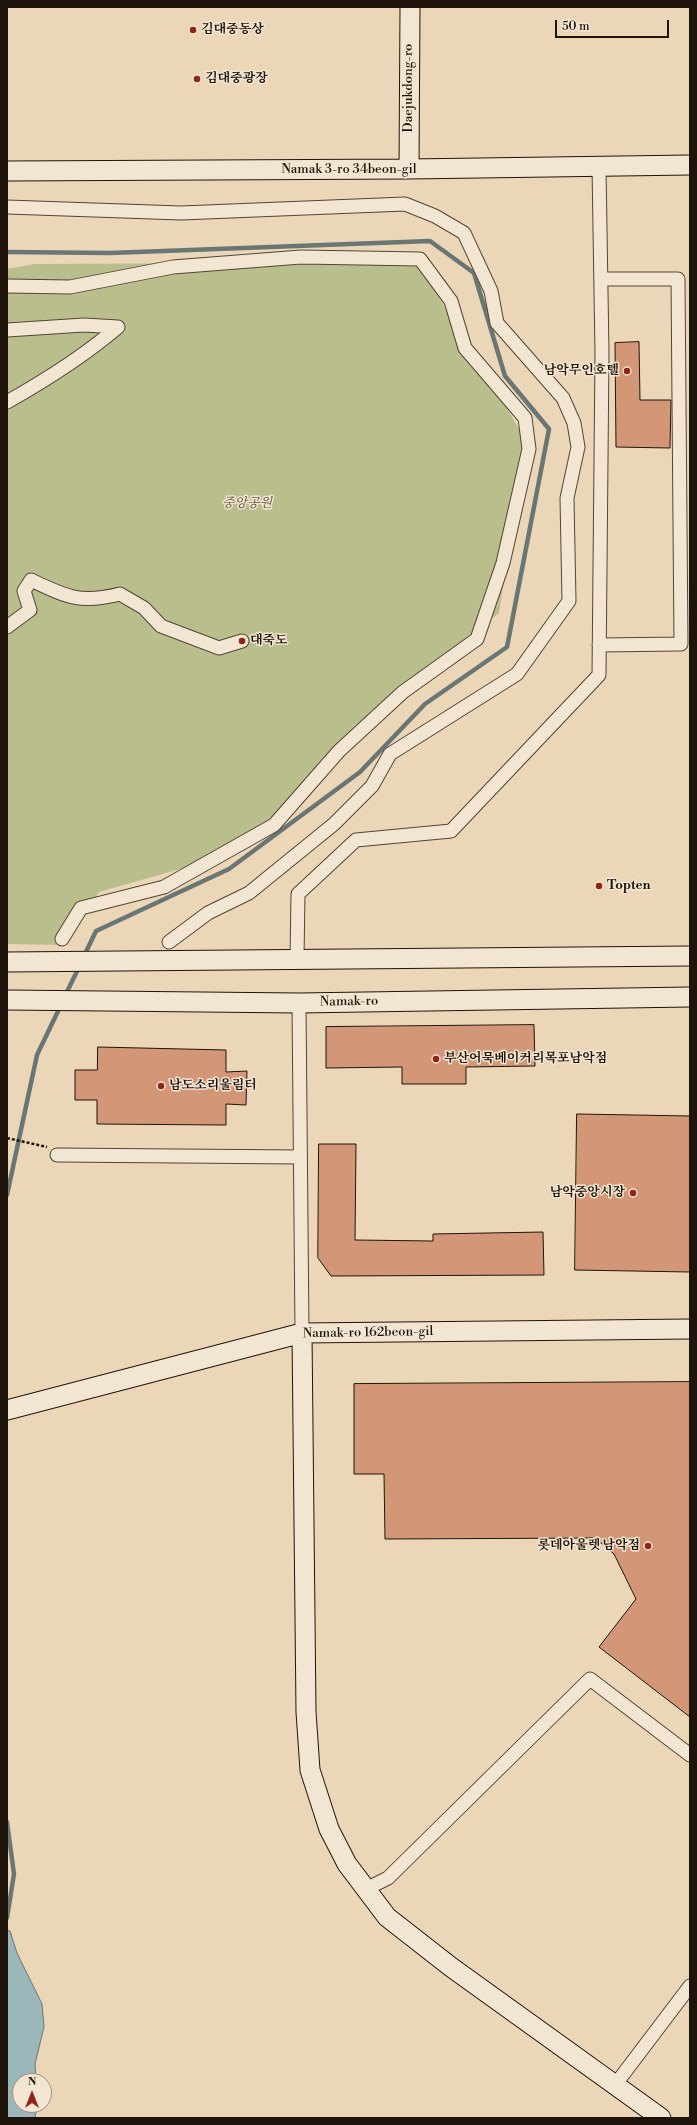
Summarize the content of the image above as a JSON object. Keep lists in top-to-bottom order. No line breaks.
{"streets":{"street":["Daejukdong-ro","Namak 3-ro 34beon-gil","Namak-ro","Namak-ro 162beon-gil"]},"crossings":[["Daejukdong-ro","Namak 3-ro 34beon-gil"]],"parks":["중앙공원"],"places":["김대중동상","김대중광장","남악무인호텔","대죽도","Topten","부산어묵베이커리목포남악점","남도소리울림터","남악중앙시장","롯데아울렛 남악점"],"scale_bar":"50 m","north":"top"}
